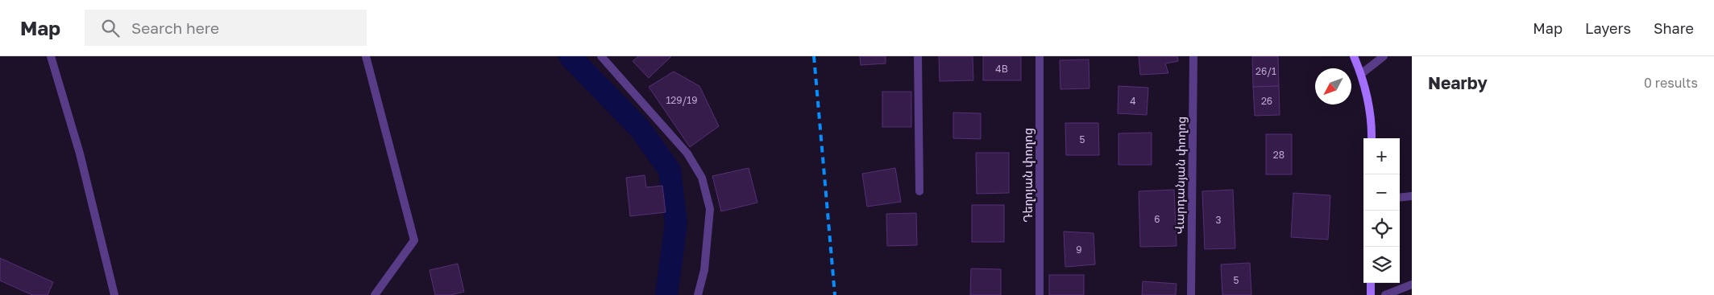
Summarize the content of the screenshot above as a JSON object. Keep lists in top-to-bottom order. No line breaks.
{"streets":{"street":["Դեղոյան փողոց","Վարդանյան փողոց"]},"house_numbers":["4B","26/1","129/19","4","26","5","28","6","3","9","5"],"north":"bottom left","page":{"header":"Map","search":"Search here","nav":["Map","Layers","Share"],"heading":["Nearby","0 results"],"map_buttons":["+","−"]}}
